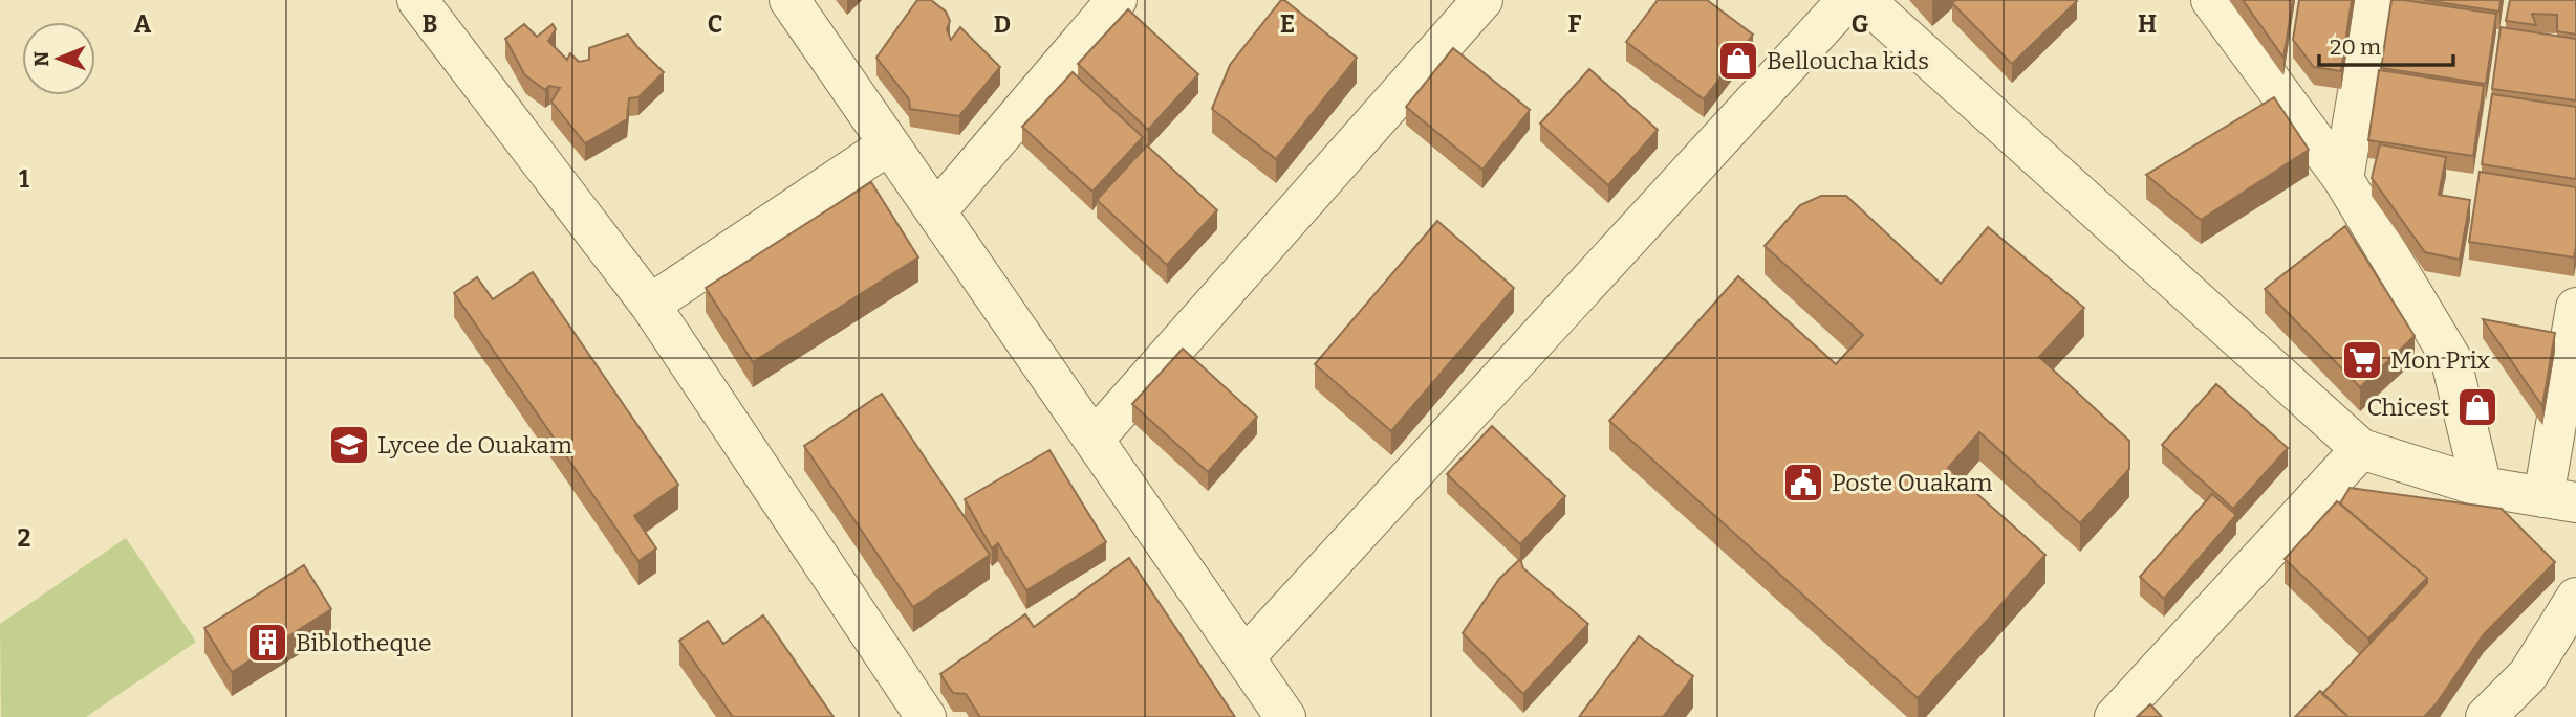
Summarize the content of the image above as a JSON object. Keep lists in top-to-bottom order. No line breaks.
{"places":{"shop":["Belloucha kids","Chicest"],"supermarket":["Mon Prix"],"school or university":["Lycee de Ouakam"],"public building":["Poste Ouakam"],"building":["Biblotheque"]},"scale_bar":"20 m","north":"left","grid":{"columns":["A","B","C","D","E","F","G","H"],"rows":["1","2"]}}
